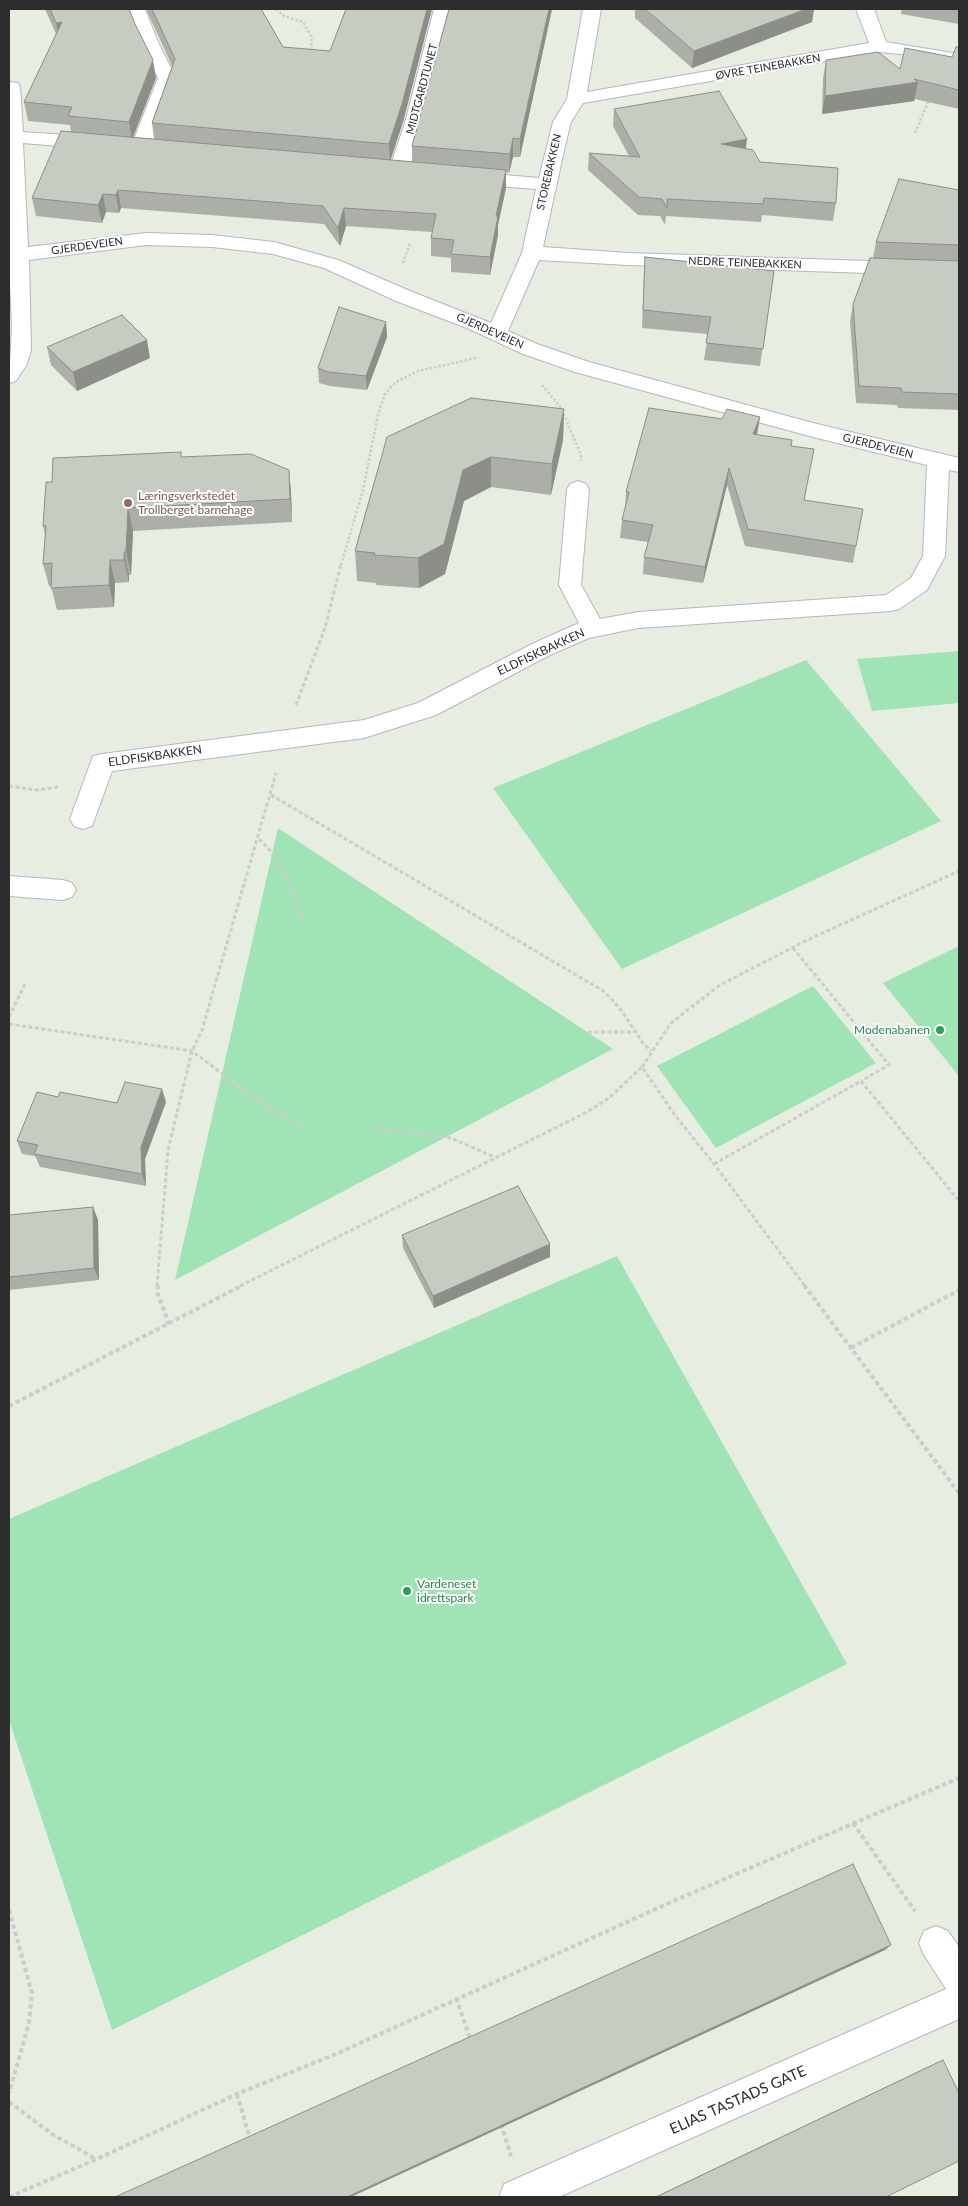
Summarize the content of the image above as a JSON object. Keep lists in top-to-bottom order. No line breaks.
{"streets":{"street":["ØVRE TEINEBAKKEN","MIDTGARDTUNET","STOREBAKKEN","GJERDEVEIEN","NEDRE TEINEBAKKEN","ELDFISKBAKKEN","ELIAS TASTADS GATE"]},"crossings":[["ØVRE TEINEBAKKEN","STOREBAKKEN"],["STOREBAKKEN","GJERDEVEIEN"],["STOREBAKKEN","NEDRE TEINEBAKKEN"],["GJERDEVEIEN","ELDFISKBAKKEN"]],"places":["Læringsverkstedet Trollberget barnehage","Modenabanen","Vardeneset idrettspark"]}
